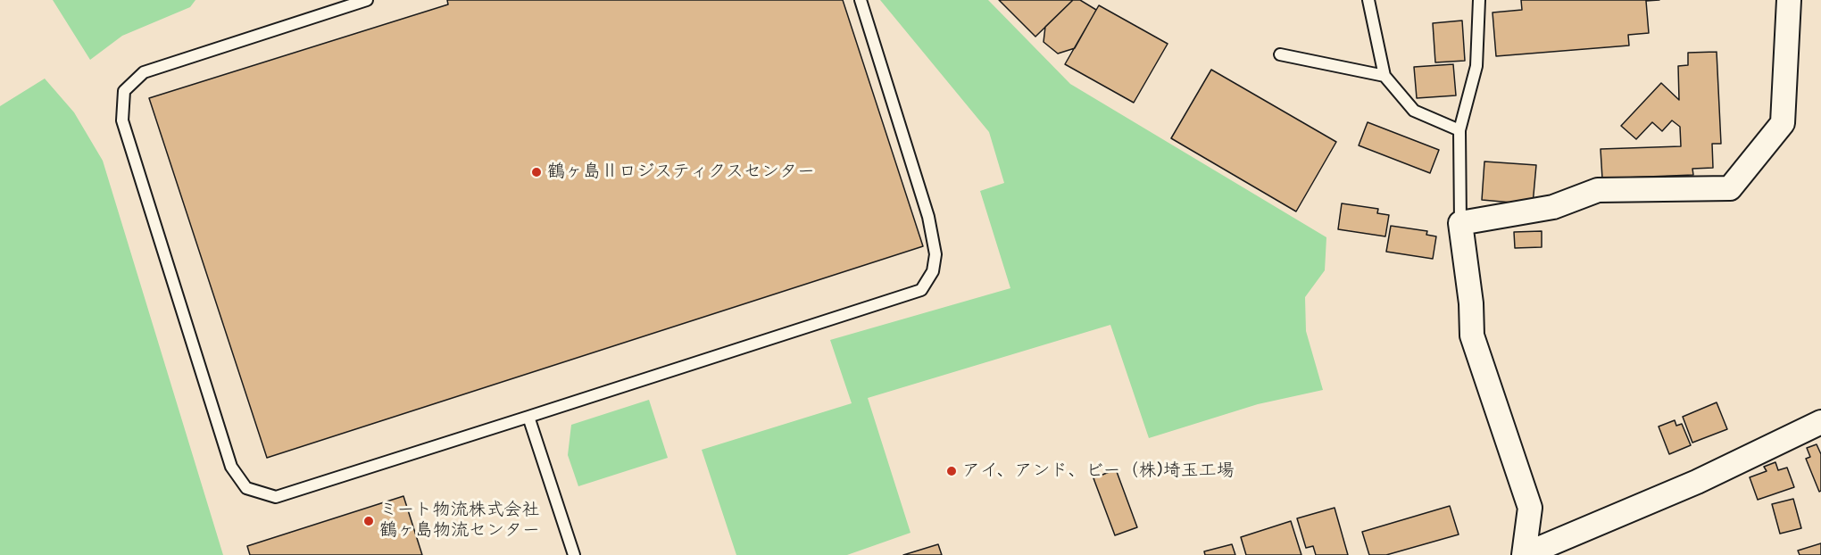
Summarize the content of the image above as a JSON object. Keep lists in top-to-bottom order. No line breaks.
{"places":["鶴ヶ島Ⅱロジスティクスセンター","アイ、アンド、ビー（株)埼玉工場","ミート物流株式会社 鶴ヶ島物流センター"]}
